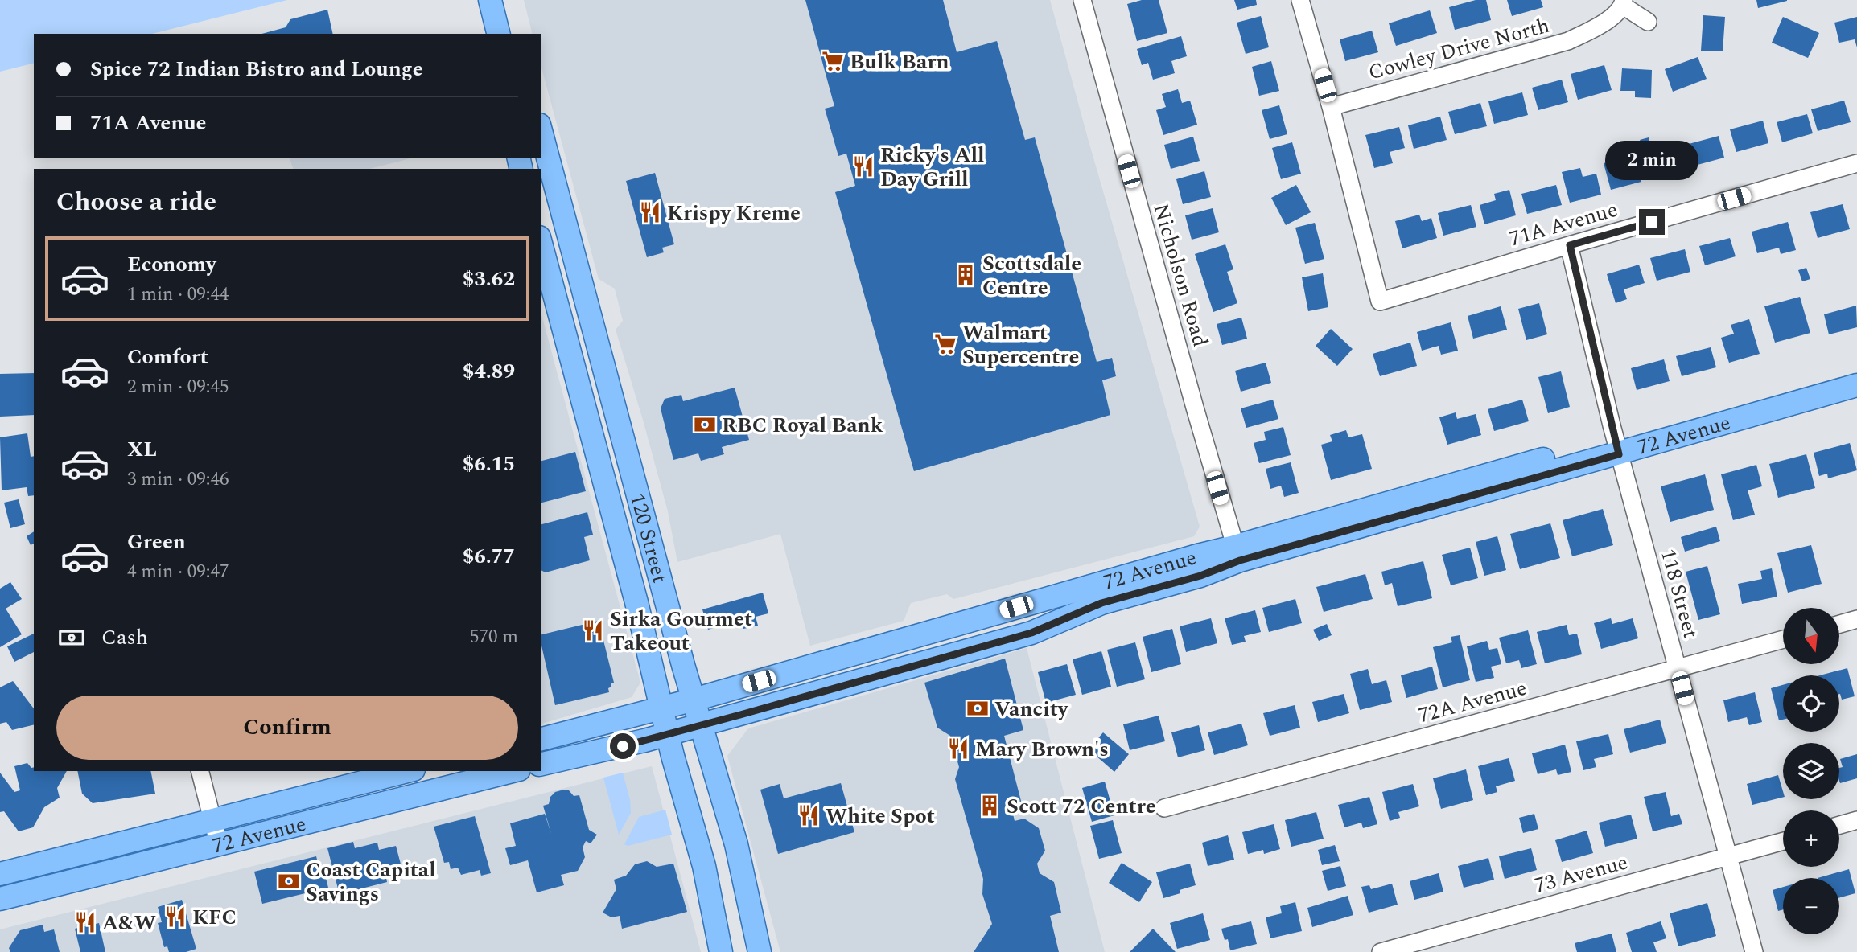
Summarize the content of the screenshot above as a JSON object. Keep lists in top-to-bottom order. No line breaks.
{"streets":{"main road":["72 Avenue","120 Street"],"street":["Cowley Drive North","71A Avenue","Nicholson Road","118 Street","72A Avenue","73 Avenue"]},"crossings":[["Cowley Drive North","71A Avenue"],["71A Avenue","118 Street"],["Nicholson Road","72 Avenue"],["72 Avenue","120 Street"],["72 Avenue","118 Street"],["118 Street","72A Avenue"],["118 Street","73 Avenue"]],"places":{"supermarket":["Bulk Barn","Walmart Supercentre"],"restaurant":["Ricky's All Day Grill","Krispy Kreme","Sirka Gourmet Takeout","Mary Brown's","White Spot","KFC","A&W"],"building":["Scottsdale Centre","Scott 72 Centre"],"bank":["RBC Royal Bank","Vancity","Coast Capital Savings"]},"north":"bottom","page":{"banner":["Spice 72 Indian Bistro and Lounge","71A Avenue"],"bubble":"2 min","heading":"Choose a ride","list":[{"name":"Economy","note":"1 min · 09:44","value":"$3.62"},{"name":"Comfort","note":"2 min · 09:45","value":"$4.89"},{"name":"XL","note":"3 min · 09:46","value":"$6.15"},{"name":"Green","note":"4 min · 09:47","value":"$6.77"}],"pay":["Cash","570 m"],"map_buttons":["+","−"],"buttons":"Confirm"}}
